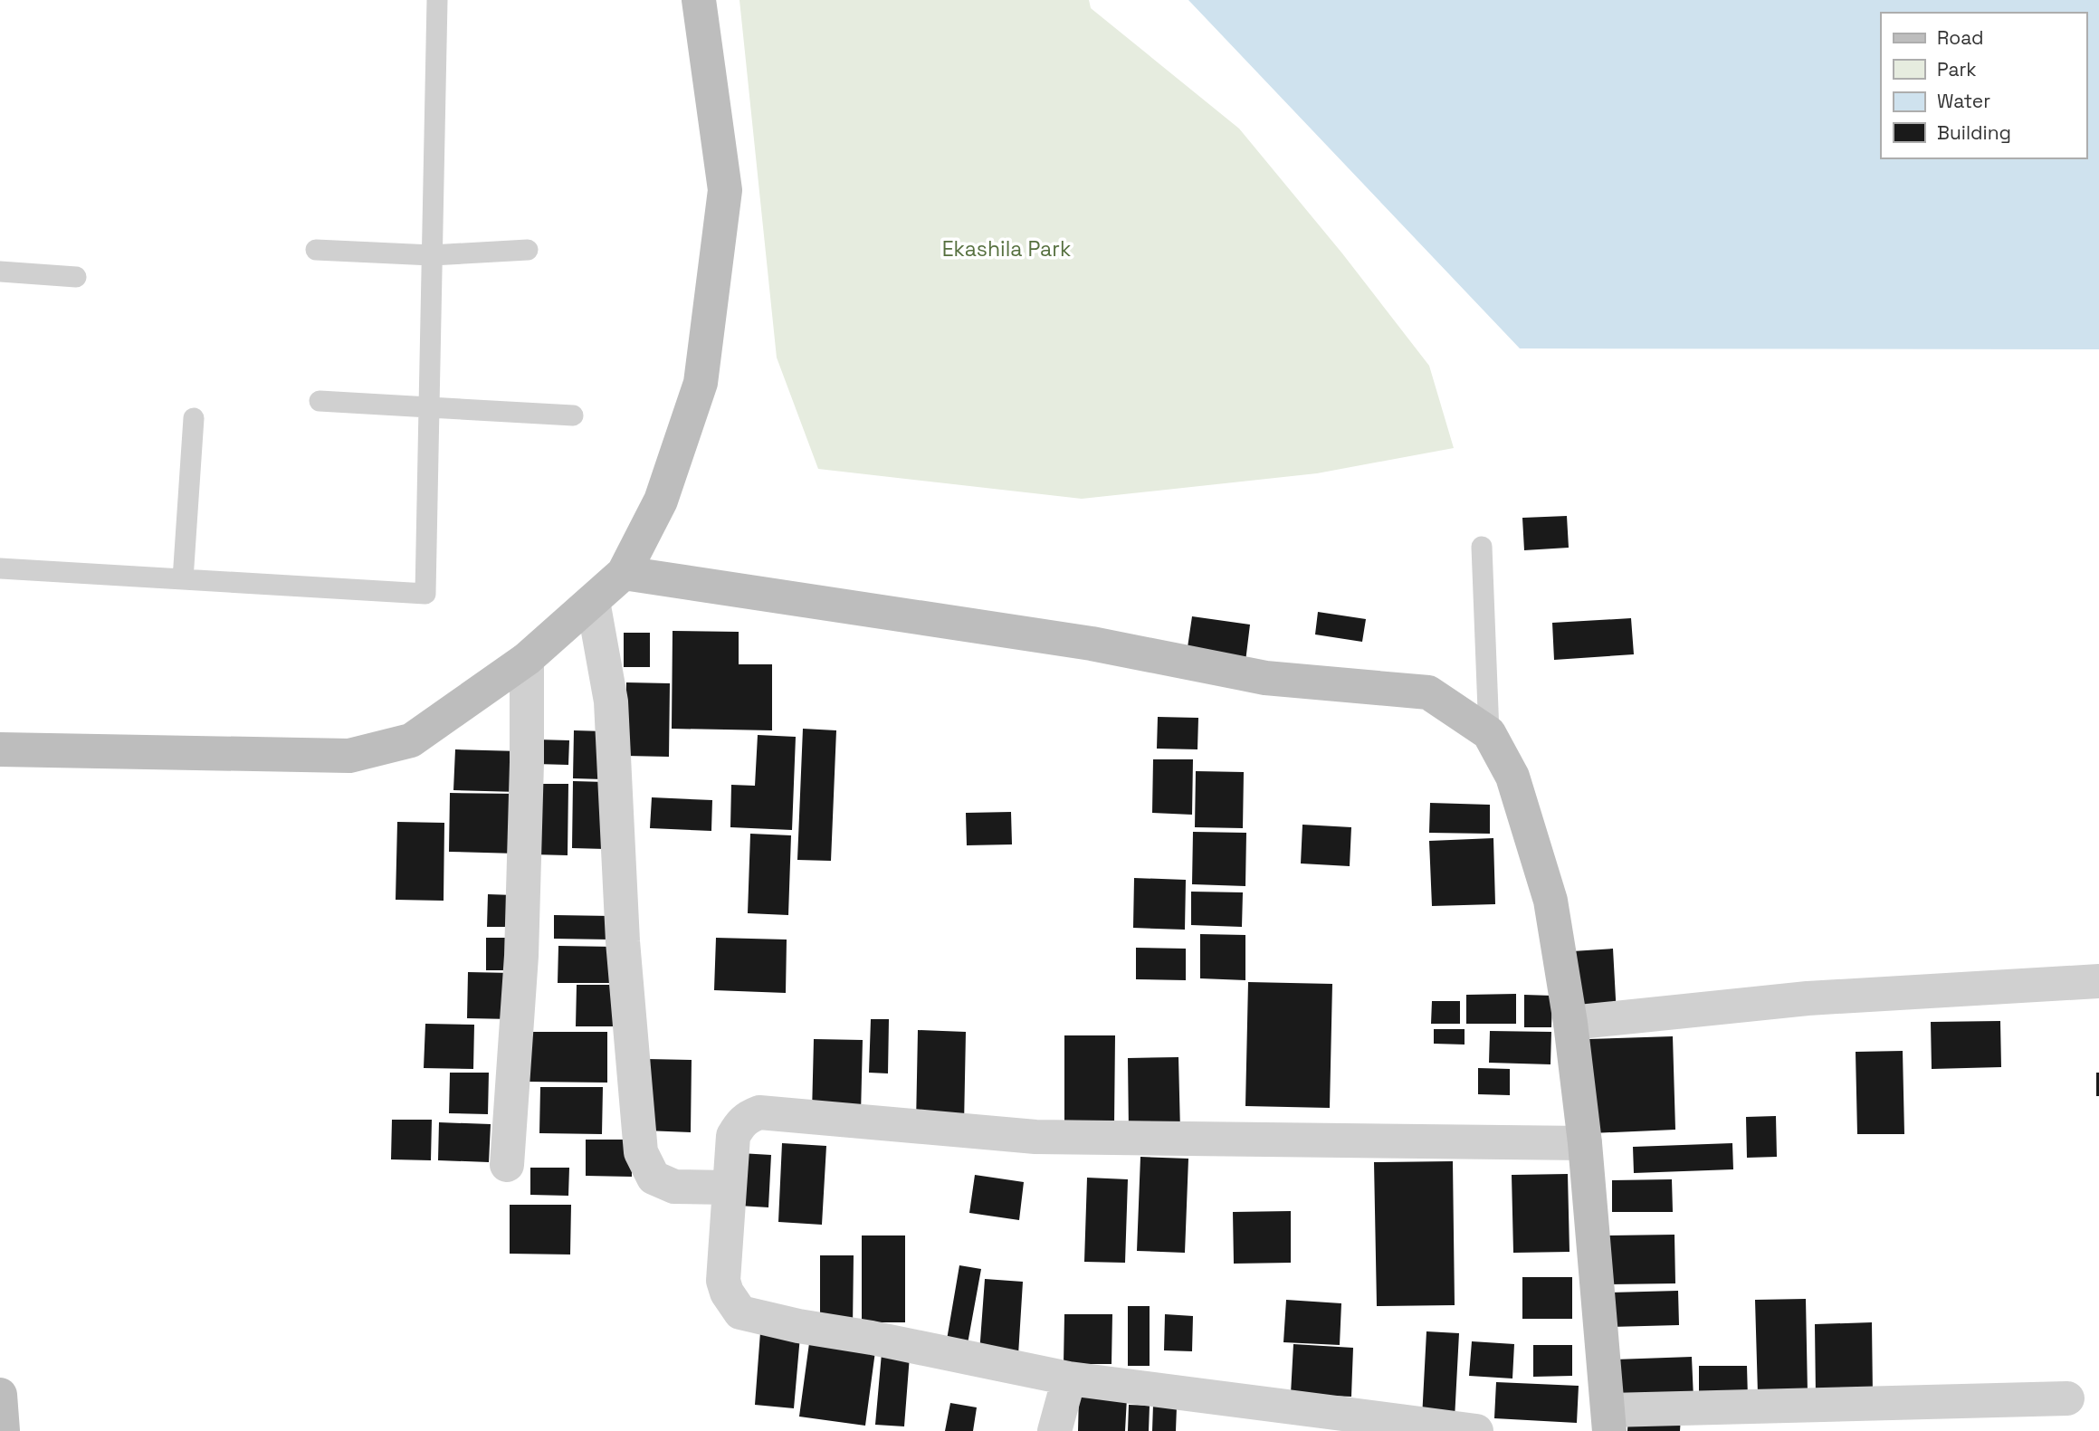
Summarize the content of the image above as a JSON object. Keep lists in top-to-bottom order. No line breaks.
{"parks":["Ekashila Park"],"legend":["Road","Park","Water","Building"]}
